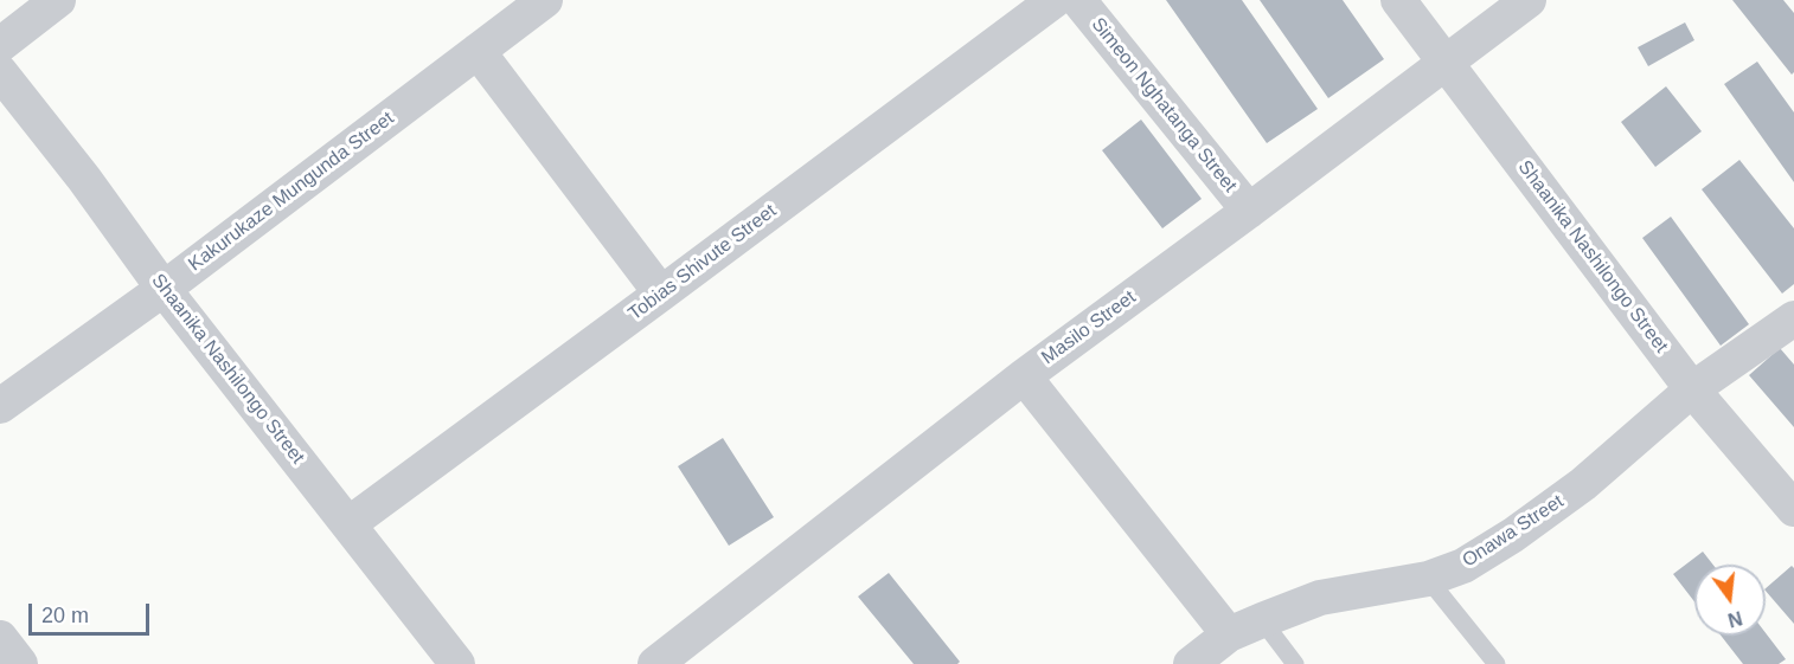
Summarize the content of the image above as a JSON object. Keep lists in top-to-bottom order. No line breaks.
{"streets":{"street":["Simeon Nghatanga Street","Kakurukaze Mungunda Street","Shaanika Nashilongo Street","Tobias Shivute Street","Masilo Street","Onawa Street"]},"crossings":[["Simeon Nghatanga Street","Masilo Street"],["Kakurukaze Mungunda Street","Shaanika Nashilongo Street"],["Shaanika Nashilongo Street","Tobias Shivute Street"],["Shaanika Nashilongo Street","Masilo Street"],["Shaanika Nashilongo Street","Onawa Street"]],"scale_bar":"20 m","north":"bottom"}
